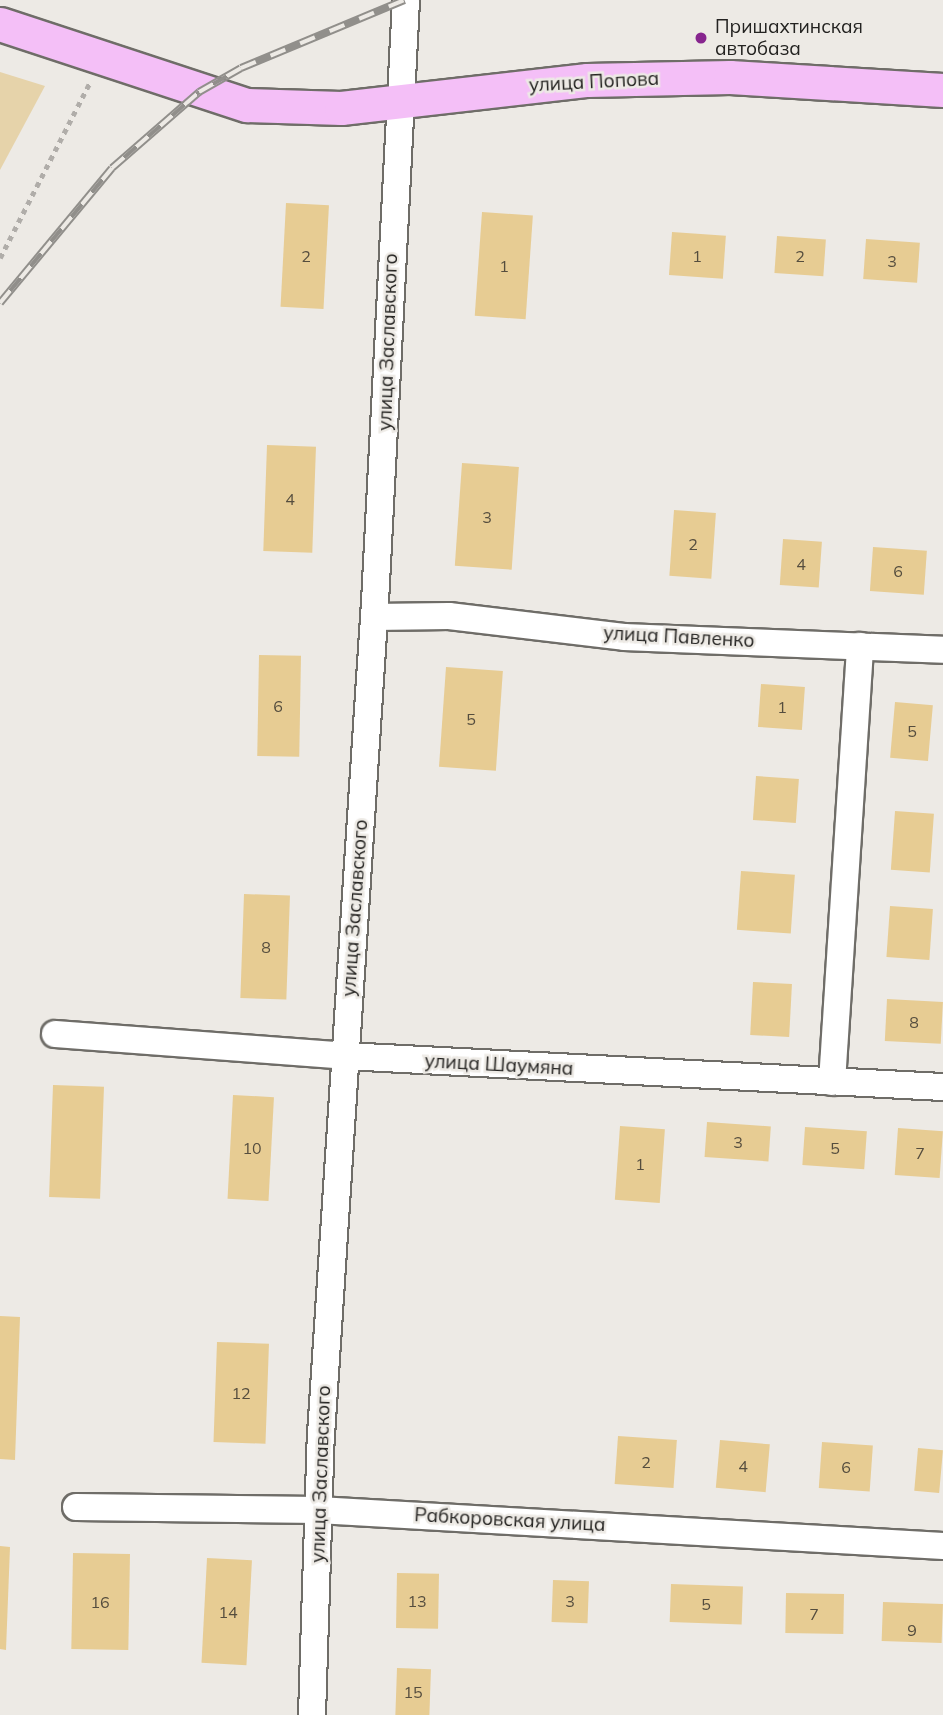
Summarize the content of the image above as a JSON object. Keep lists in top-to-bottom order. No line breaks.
{"streets":{"main road":["улица Попова"],"street":["улица Заславского","улица Павленко","улица Шаумяна","Рабкоровская улица"]},"crossings":[["улица Попова","улица Заславского"],["улица Заславского","улица Павленко"],["улица Заславского","улица Шаумяна"],["улица Заславского","Рабкоровская улица"]],"places":["Пришахтинская автобаза"],"house_numbers":["2","1","2","3","1","4","3","2","4","6","6","1","5","5","8","8","3","10","5","7","1","12","2","4","6","13","3","16","5","14","7","9","15"]}
